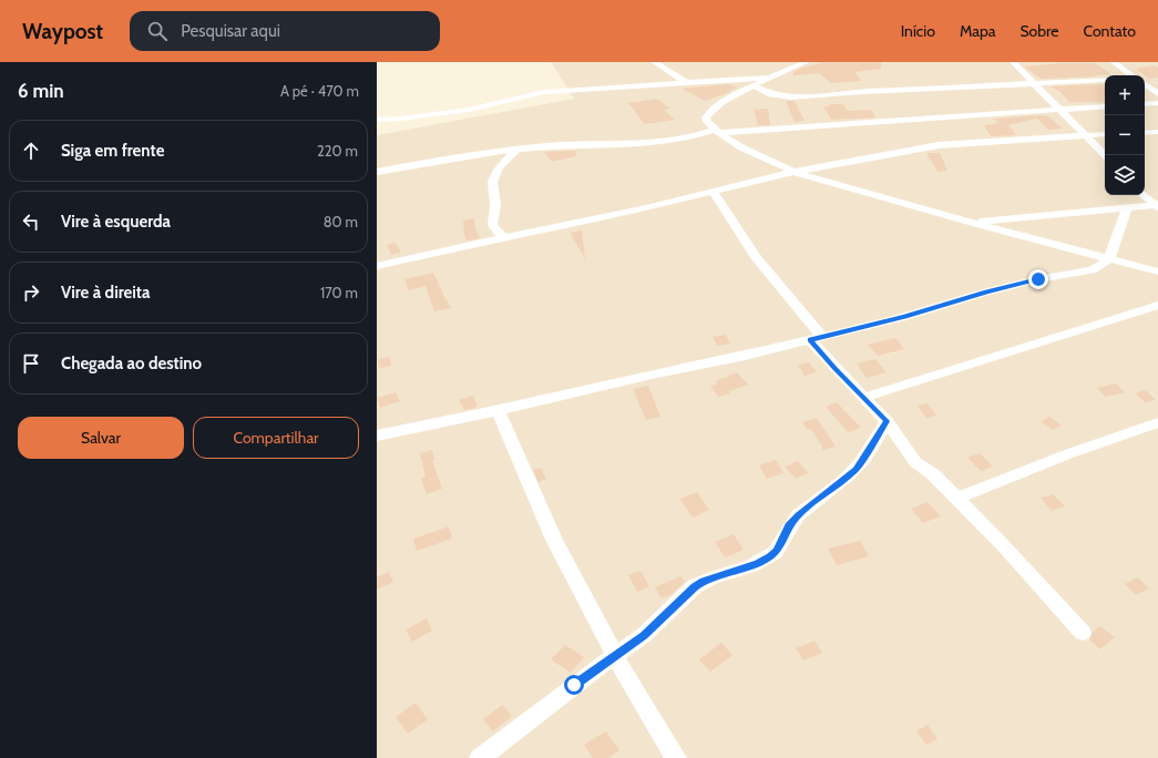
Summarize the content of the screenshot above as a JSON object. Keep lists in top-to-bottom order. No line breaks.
{"page":{"header":"Waypost","search":"Pesquisar aqui","nav":["Início","Mapa","Sobre","Contato"],"heading":["6 min","A pé · 470 m"],"map_buttons":["+","−"],"list":[["Siga em frente","220 m"],["Vire à esquerda","80 m"],["Vire à direita","170 m"],"Chegada ao destino"],"buttons":["Salvar","Compartilhar"]}}
